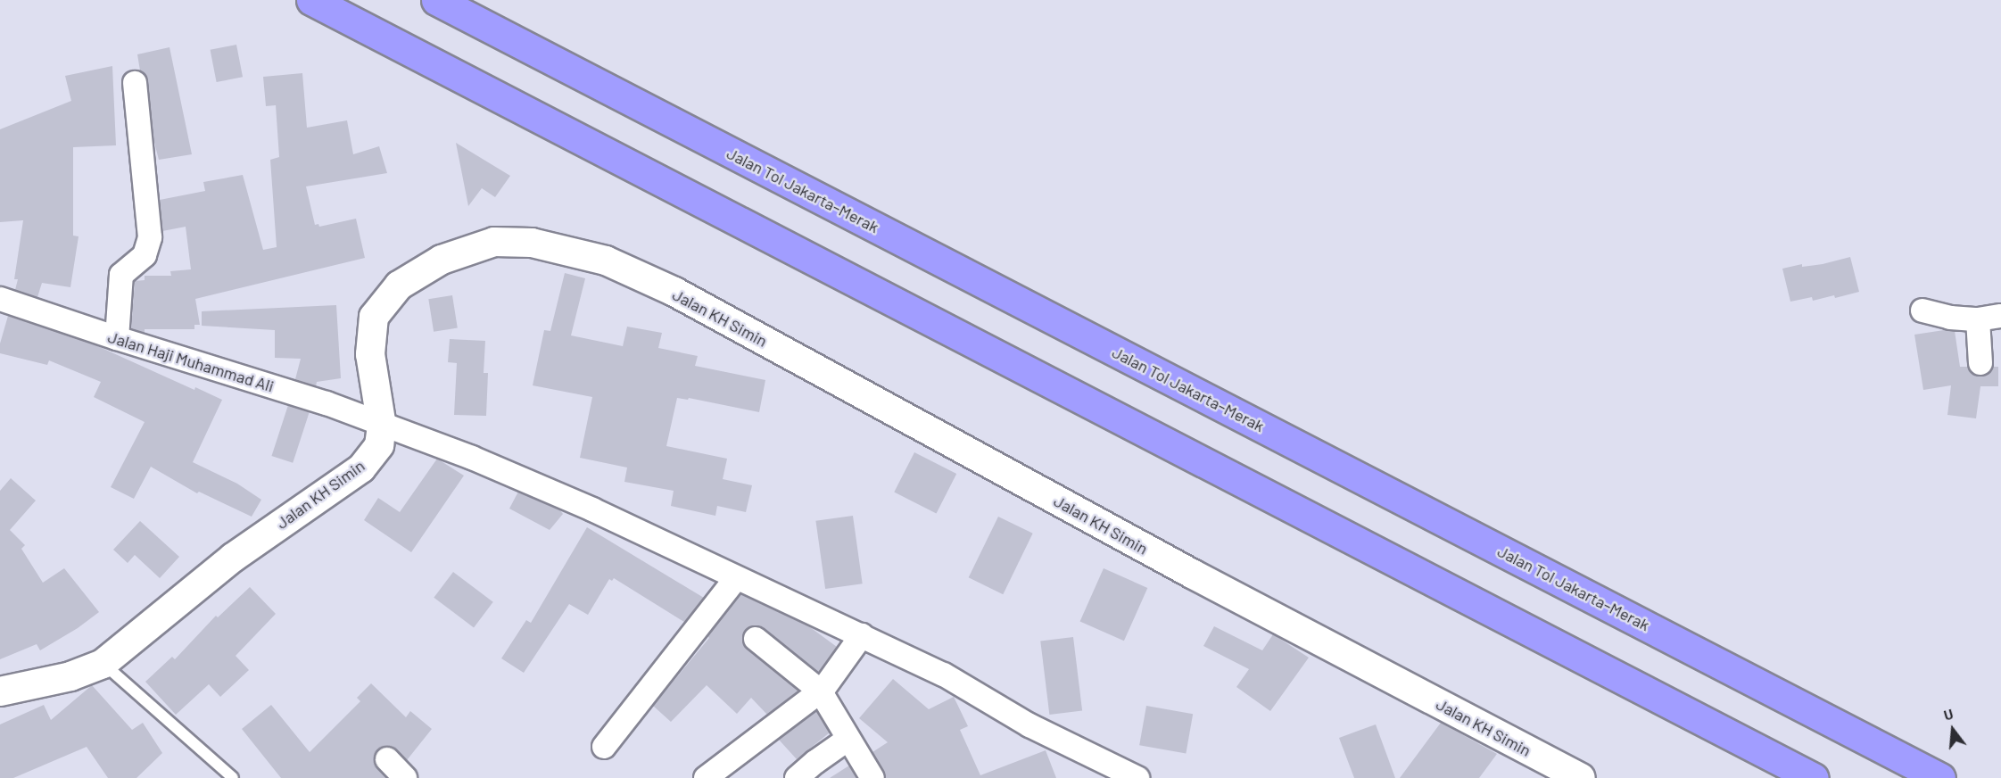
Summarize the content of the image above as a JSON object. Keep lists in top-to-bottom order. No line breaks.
{"streets":{"highway":["Jalan Tol Jakarta–Merak"],"street":["Jalan KH Simin","Jalan Haji Muhammad Ali"]},"crossings":[["Jalan KH Simin","Jalan Haji Muhammad Ali"]],"north":"top"}
